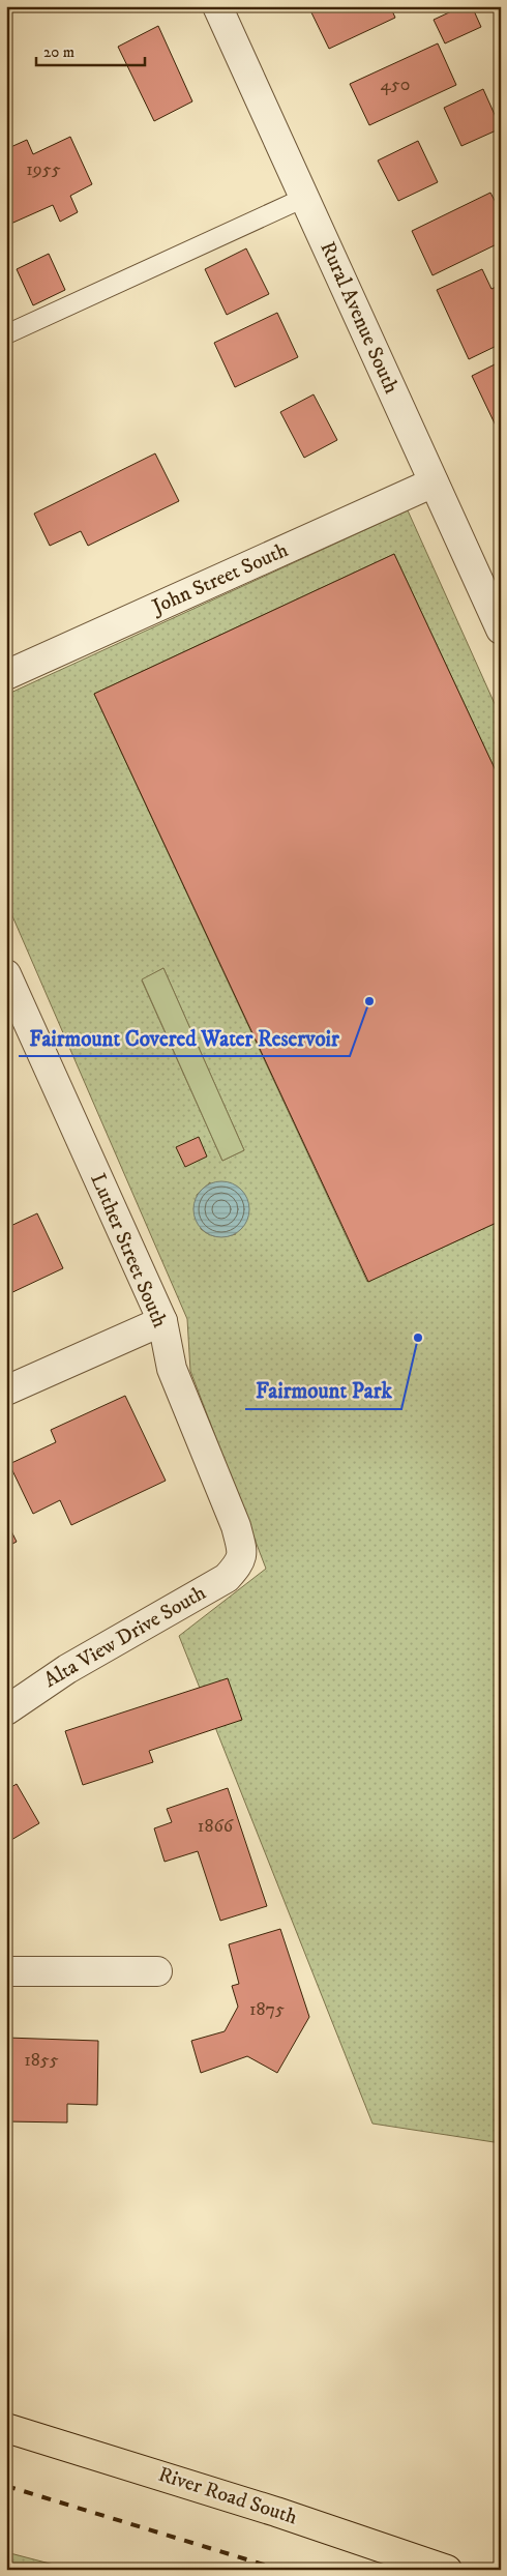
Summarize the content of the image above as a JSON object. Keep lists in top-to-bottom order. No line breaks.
{"streets":{"main road":["River Road South"],"street":["Rural Avenue South","John Street South","Luther Street South","Alta View Drive South"]},"crossings":[["Rural Avenue South","John Street South"],["Luther Street South","Alta View Drive South"]],"places":["Fairmount Covered Water Reservoir","Fairmount Park"],"house_numbers":["450","1955","1866","1875","1855"],"scale_bar":"20 m"}
